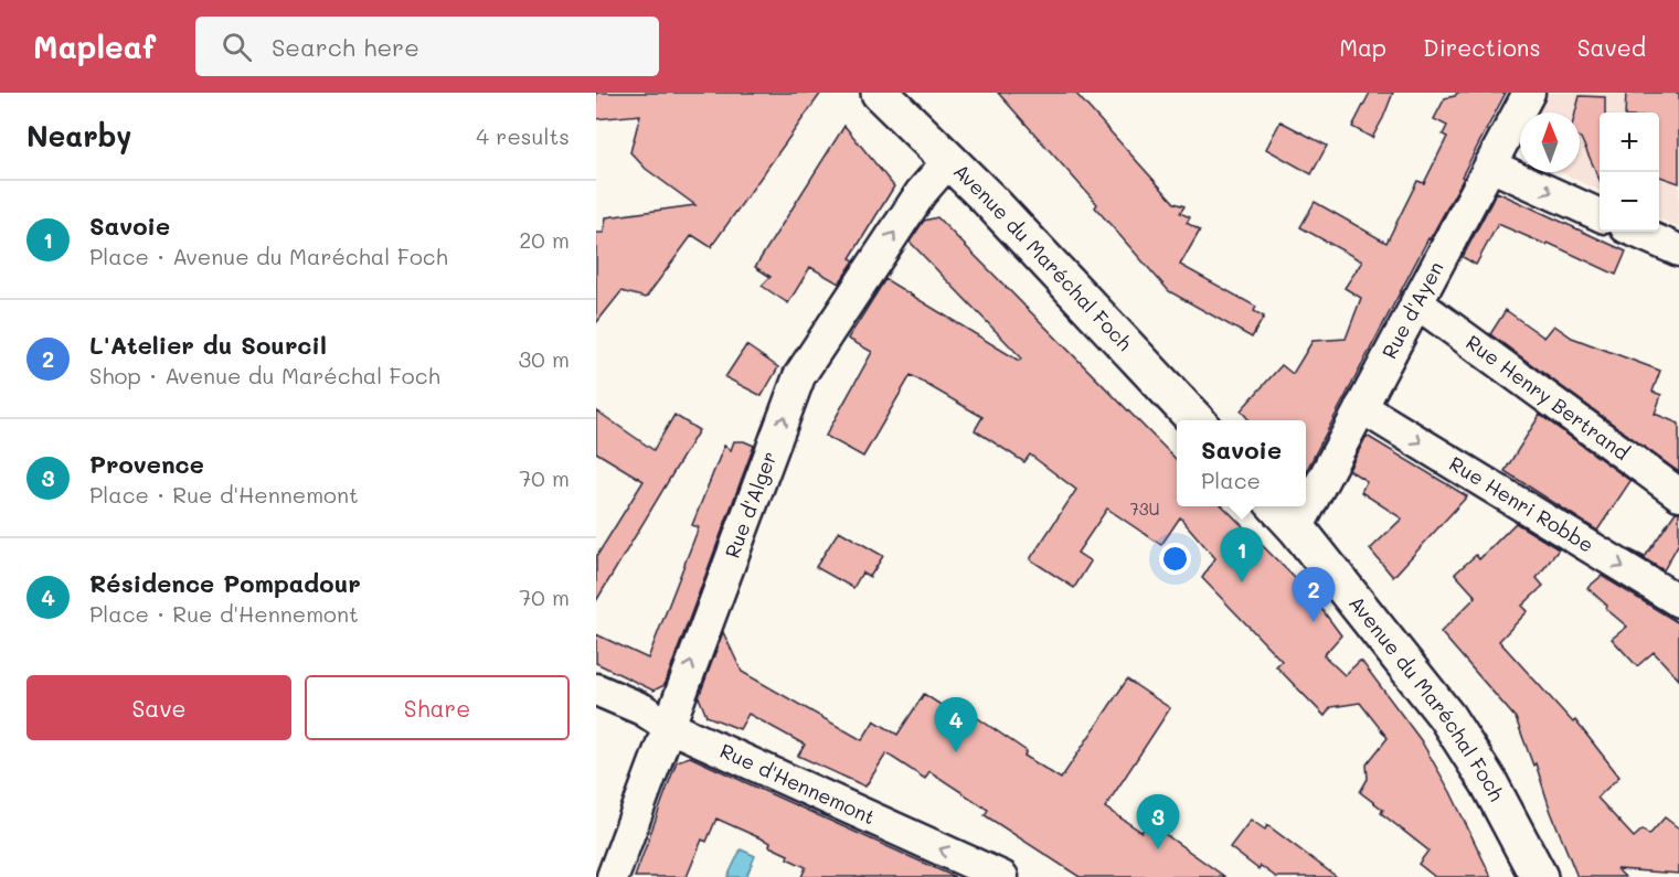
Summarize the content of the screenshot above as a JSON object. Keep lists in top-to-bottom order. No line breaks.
{"streets":{"main road":["Avenue du Maréchal Foch"],"street":["Rue d'Ayen","Rue Henry Bertrand","Rue d'Alger","Rue Henri Robbe","Rue d'Hennemont"]},"crossings":[["Avenue du Maréchal Foch","Rue d'Ayen"],["Avenue du Maréchal Foch","Rue d'Alger"],["Rue d'Ayen","Rue Henry Bertrand"],["Rue d'Ayen","Rue Henri Robbe"],["Rue d'Alger","Rue d'Hennemont"]],"one_way":["Rue d'Alger","Rue Henri Robbe","Rue d'Hennemont"],"house_numbers":["73U"],"north":"top","page":{"header":"Mapleaf","search":"Search here","nav":["Map","Directions","Saved"],"heading":["Nearby","4 results"],"map_buttons":["+","−"],"list":[{"mark":"1","name":"Savoie","note":"Place · Avenue du Maréchal Foch","value":"20 m"},{"mark":"2","name":"L'Atelier du Sourcil","note":"Shop · Avenue du Maréchal Foch","value":"30 m"},{"mark":"3","name":"Provence","note":"Place · Rue d'Hennemont","value":"70 m"},{"mark":"4","name":"Résidence Pompadour","note":"Place · Rue d'Hennemont","value":"70 m"}],"popup":["Savoie","Place"],"pins":["1","2","4","3"],"buttons":["Save","Share"]}}
